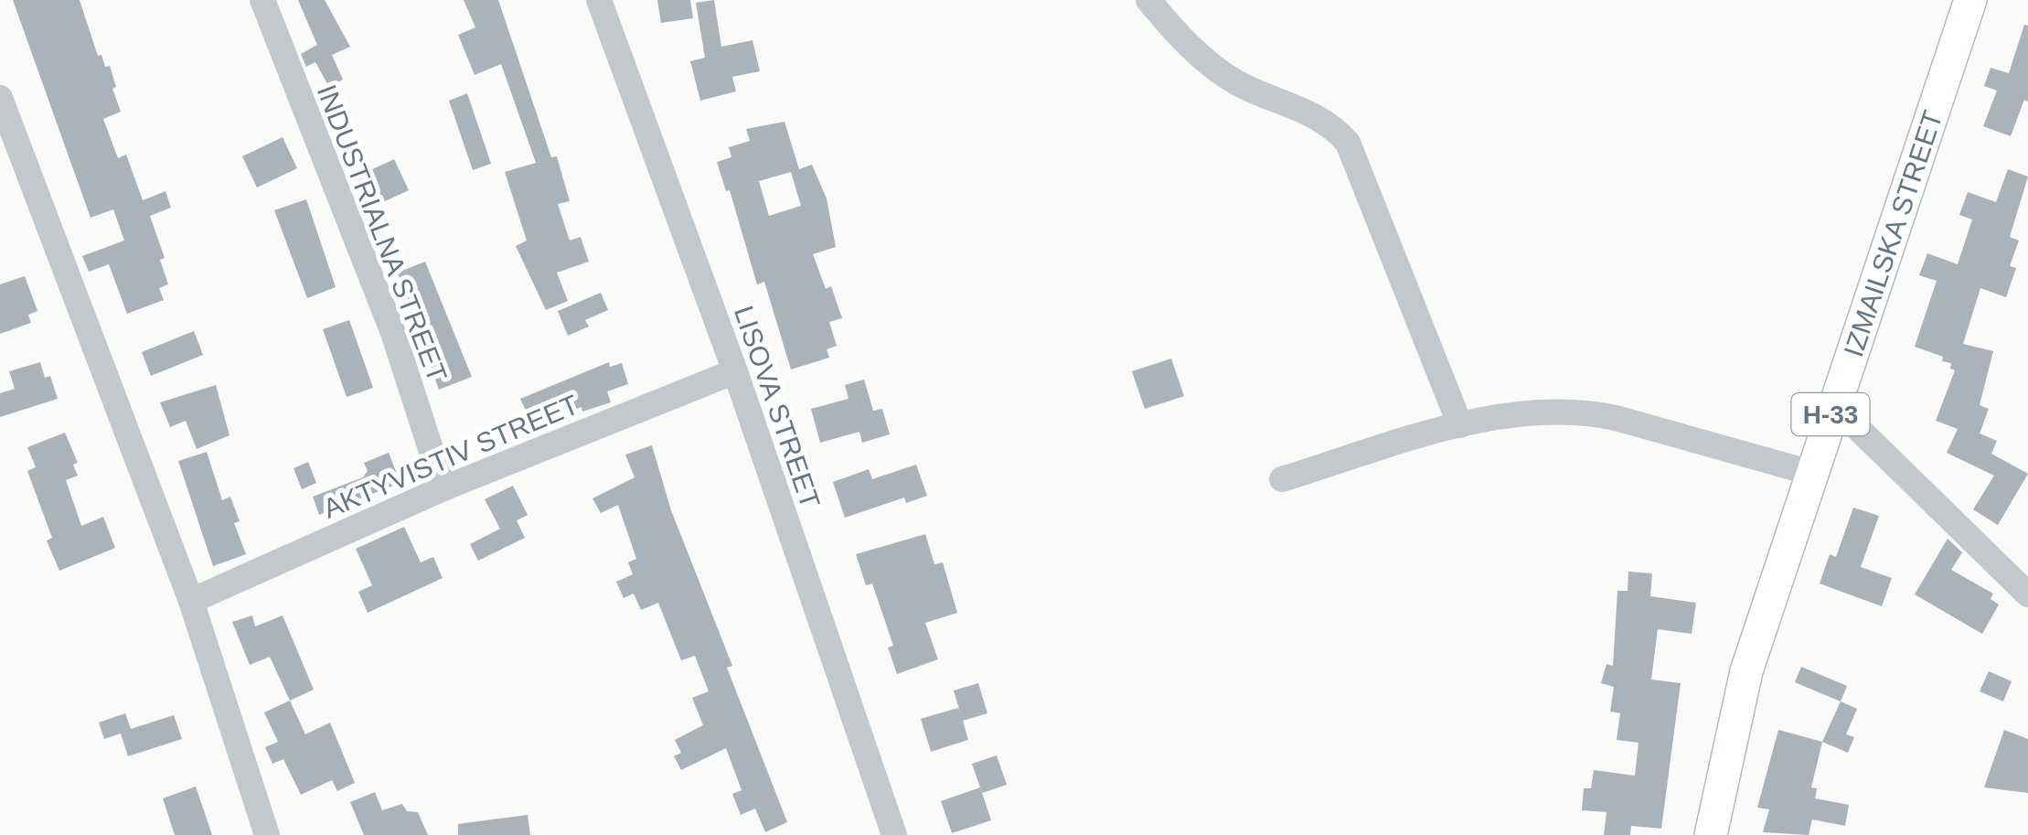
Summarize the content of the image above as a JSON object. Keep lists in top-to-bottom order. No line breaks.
{"streets":{"main road":["IZMAILSKA STREET","Н-33"],"street":["INDUSTRIALNA STREET","LISOVA STREET","AKTYVISTIV STREET"]},"crossings":[["INDUSTRIALNA STREET","AKTYVISTIV STREET"],["LISOVA STREET","AKTYVISTIV STREET"]]}
